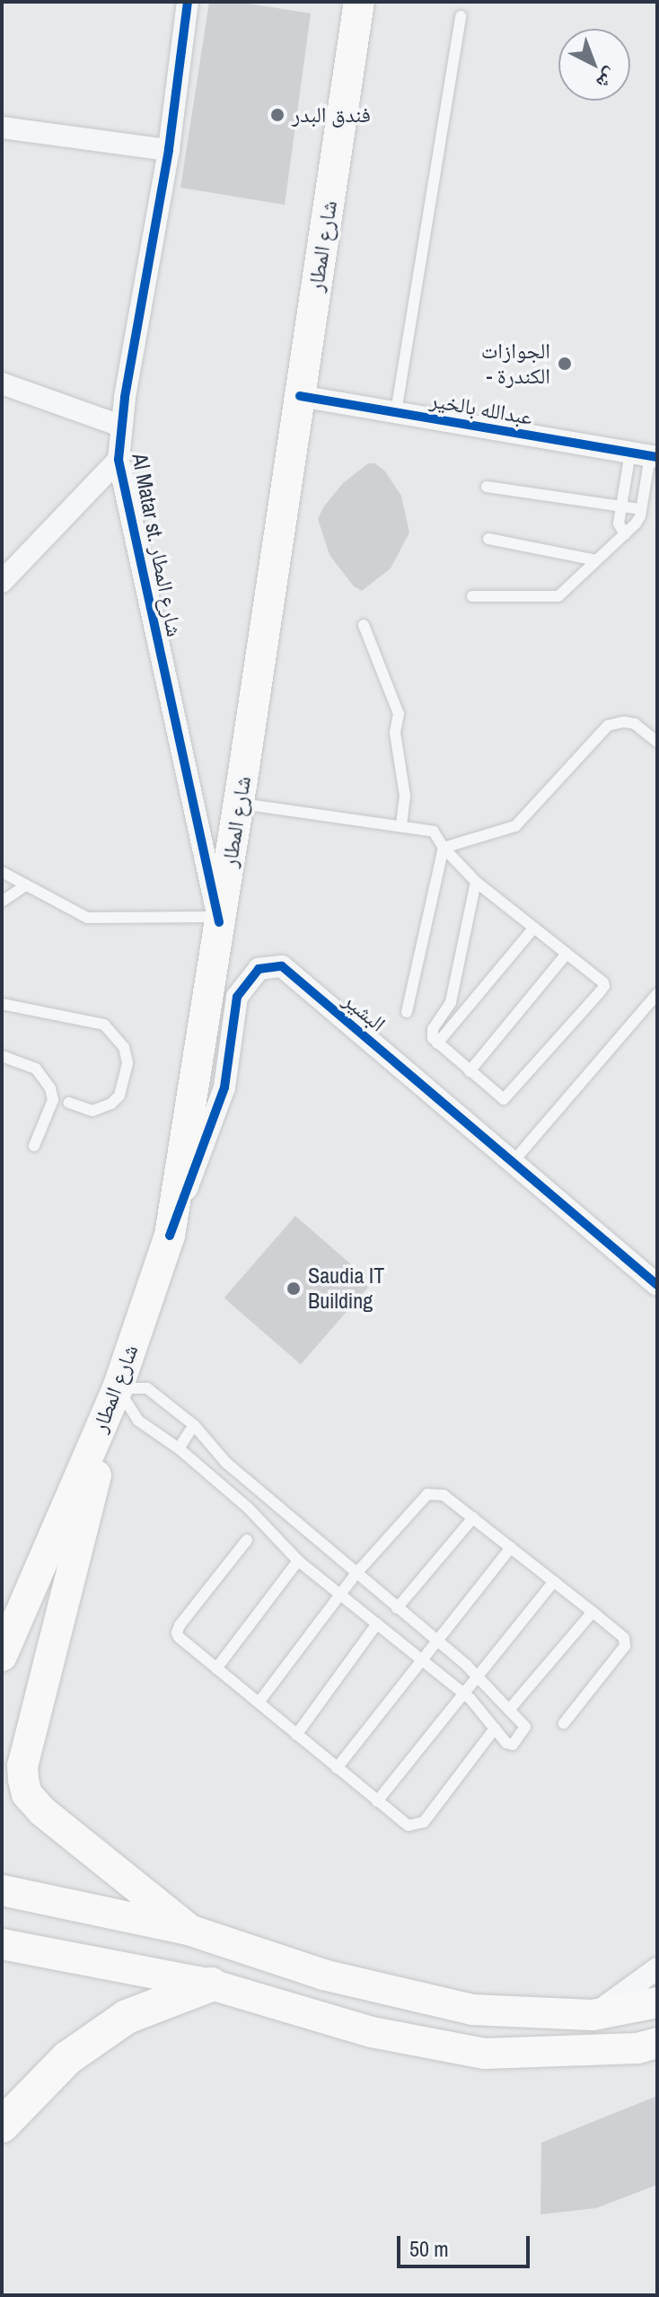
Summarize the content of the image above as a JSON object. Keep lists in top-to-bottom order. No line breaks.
{"streets":{"main road":["شارع المطار"],"street":["عبدالله بالخير","Al Matar st. شارع المطار","البشير"]},"crossings":[["شارع المطار","عبدالله بالخير"],["شارع المطار","Al Matar st. شارع المطار"],["شارع المطار","البشير"]],"places":["فندق البدر","الجوازات - الكندرة","Saudia IT Building"],"scale_bar":"50 m","north":"bottom right"}
